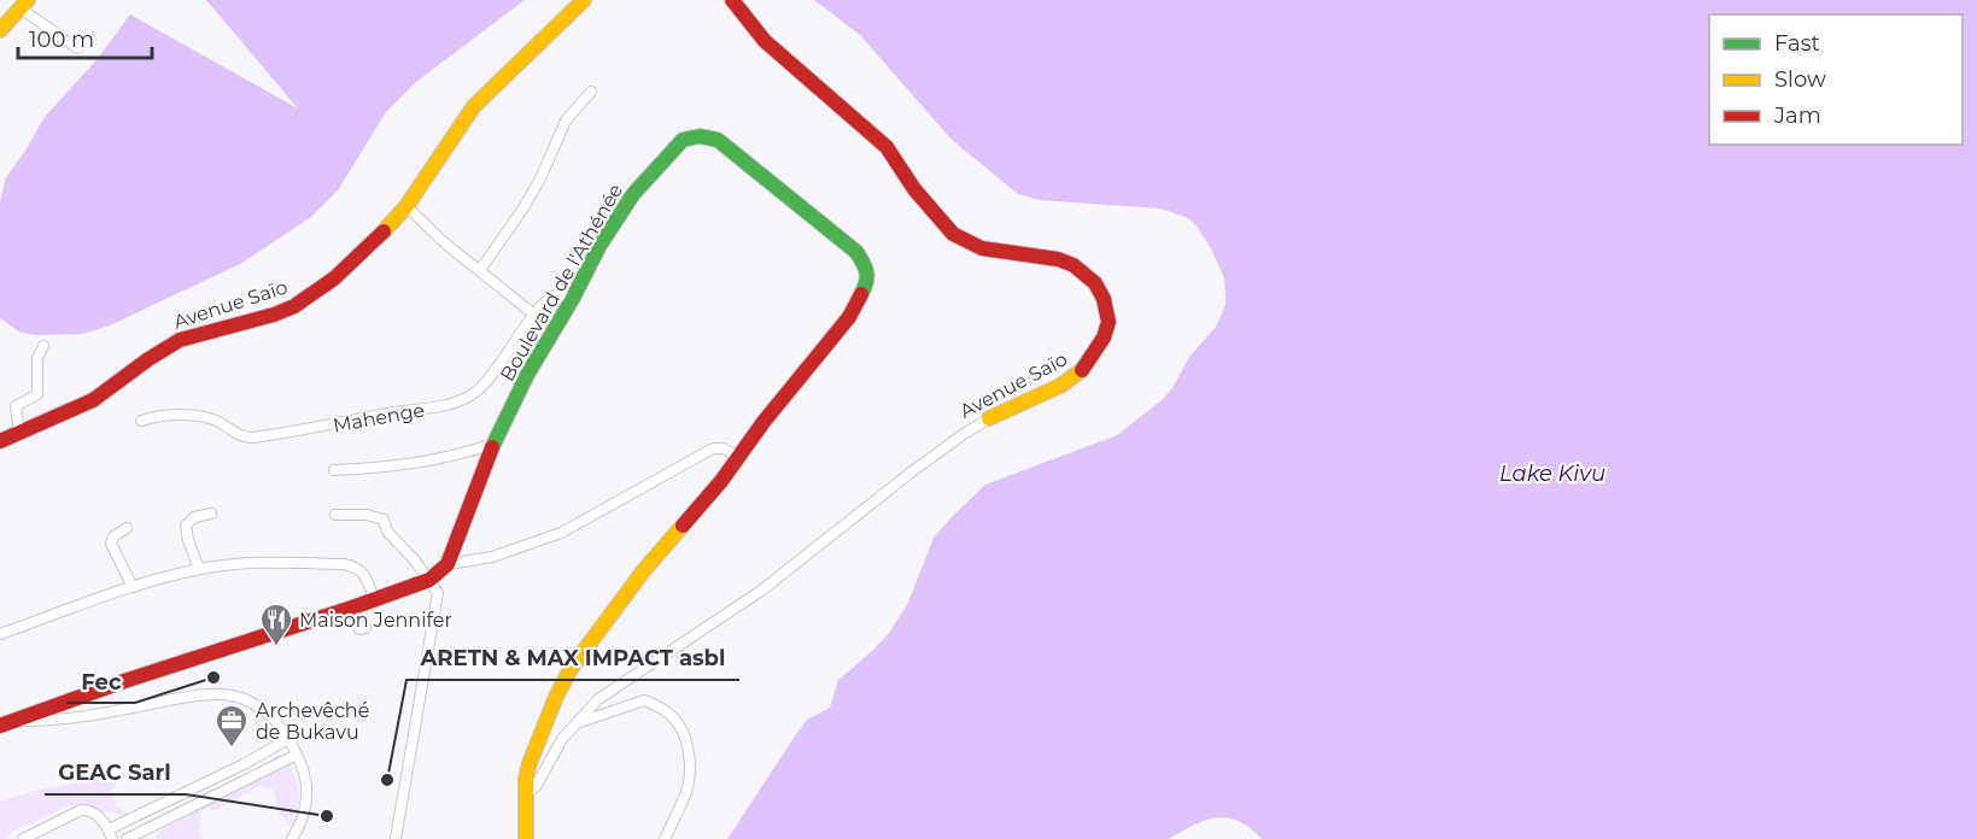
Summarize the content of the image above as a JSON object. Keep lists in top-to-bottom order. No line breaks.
{"streets":{"street":["Boulevard de l'Athénée","Avenue Saïo","Mahenge"]},"crossings":[["Boulevard de l'Athénée","Avenue Saïo"],["Boulevard de l'Athénée","Mahenge"]],"water":["Lake Kivu"],"places":{"restaurant":["Maison Jennifer"],"other":["Fec","ARETN & MAX IMPACT asbl","GEAC Sarl"],"office":["Archevêché de Bukavu"]},"legend":["Fast","Slow","Jam"],"scale_bar":"100 m"}
